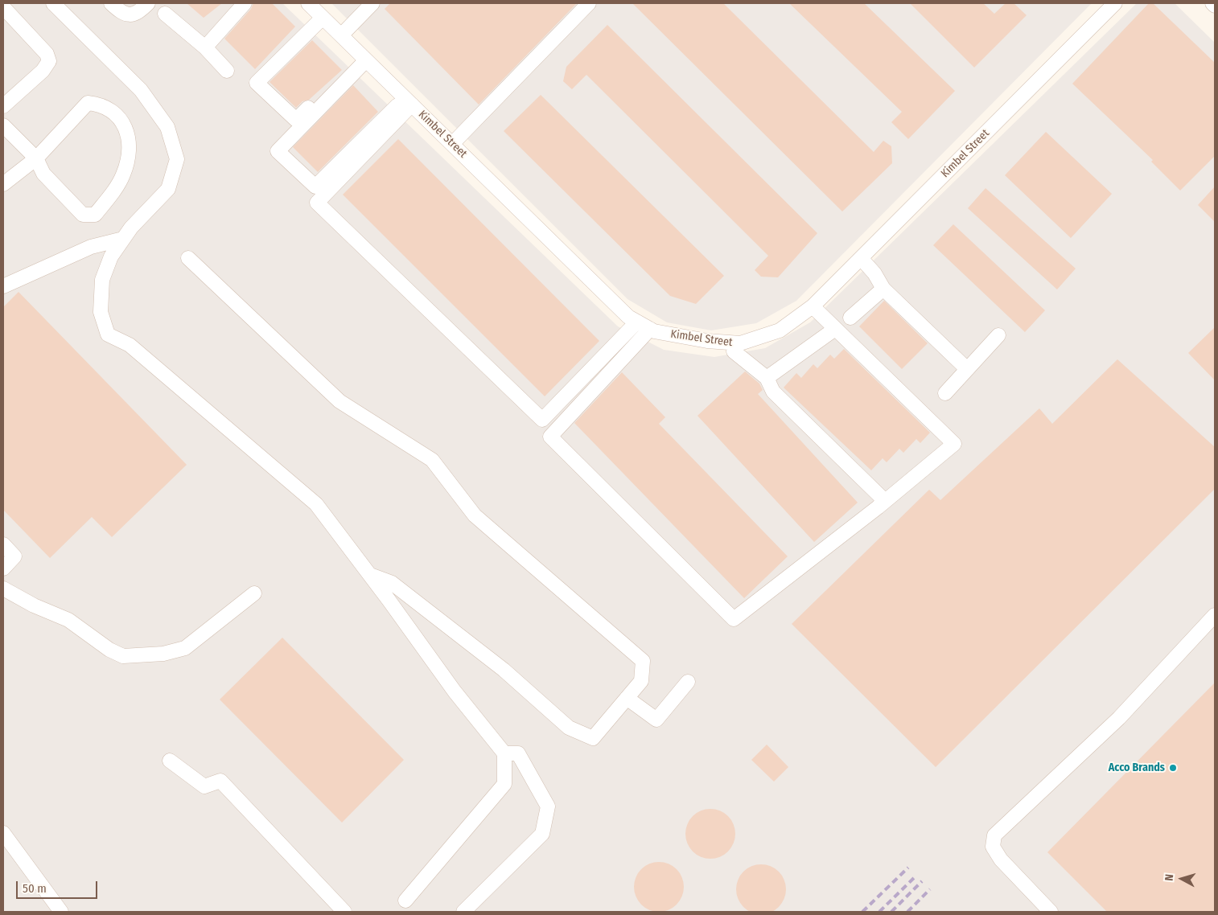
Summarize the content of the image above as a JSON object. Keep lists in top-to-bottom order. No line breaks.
{"streets":{"street":["Kimbel Street"]},"places":["Acco Brands"],"scale_bar":"50 m","north":"left"}
